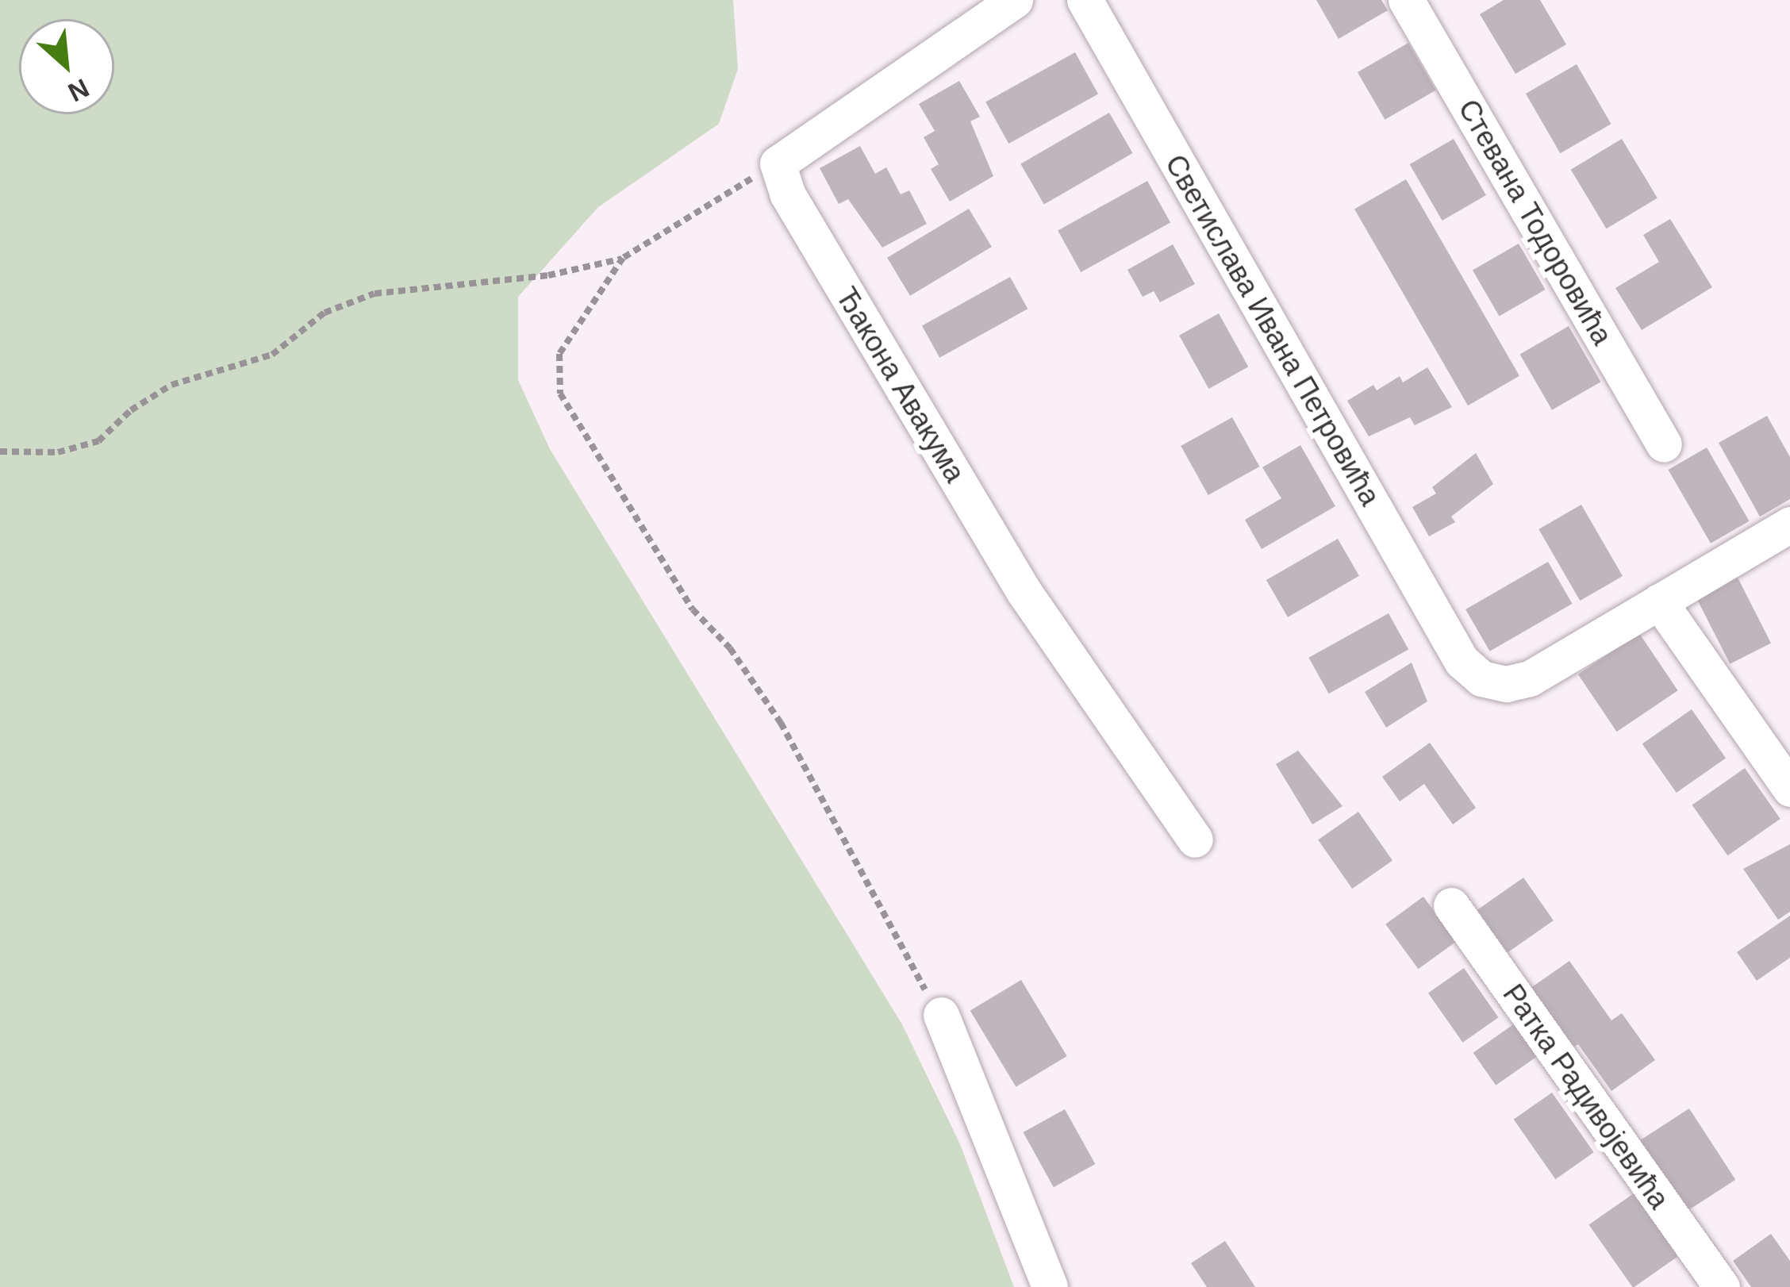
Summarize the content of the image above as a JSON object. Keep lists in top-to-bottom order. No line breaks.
{"streets":{"street":["Стевана Тодоровића","Светислава Ивана Петровића","Ђакона Авакума","Ратка Радивојевића"]},"north":"bottom right"}
